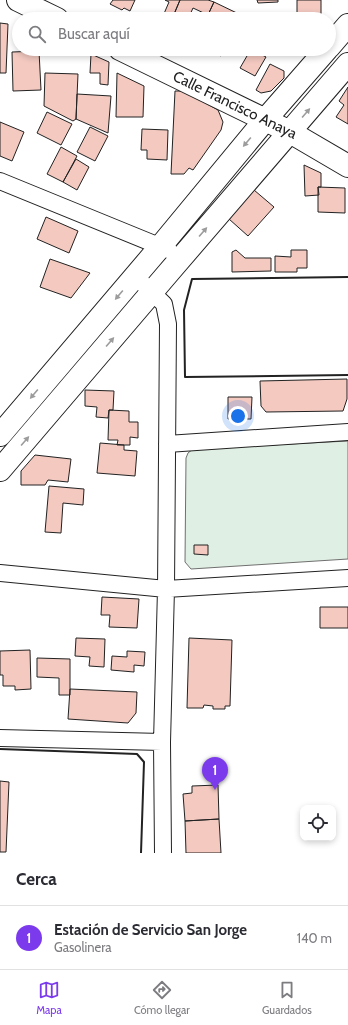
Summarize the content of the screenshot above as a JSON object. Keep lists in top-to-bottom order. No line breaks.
{"streets":{"main road":["Calle Francisco Anaya"]},"page":{"search":"Buscar aquí","pins":"1","heading":"Cerca","list":[{"mark":"1","name":"Estación de Servicio San Jorge","note":"Gasolinera","value":"140 m"}],"nav":["Mapa","Cómo llegar","Guardados"]}}
